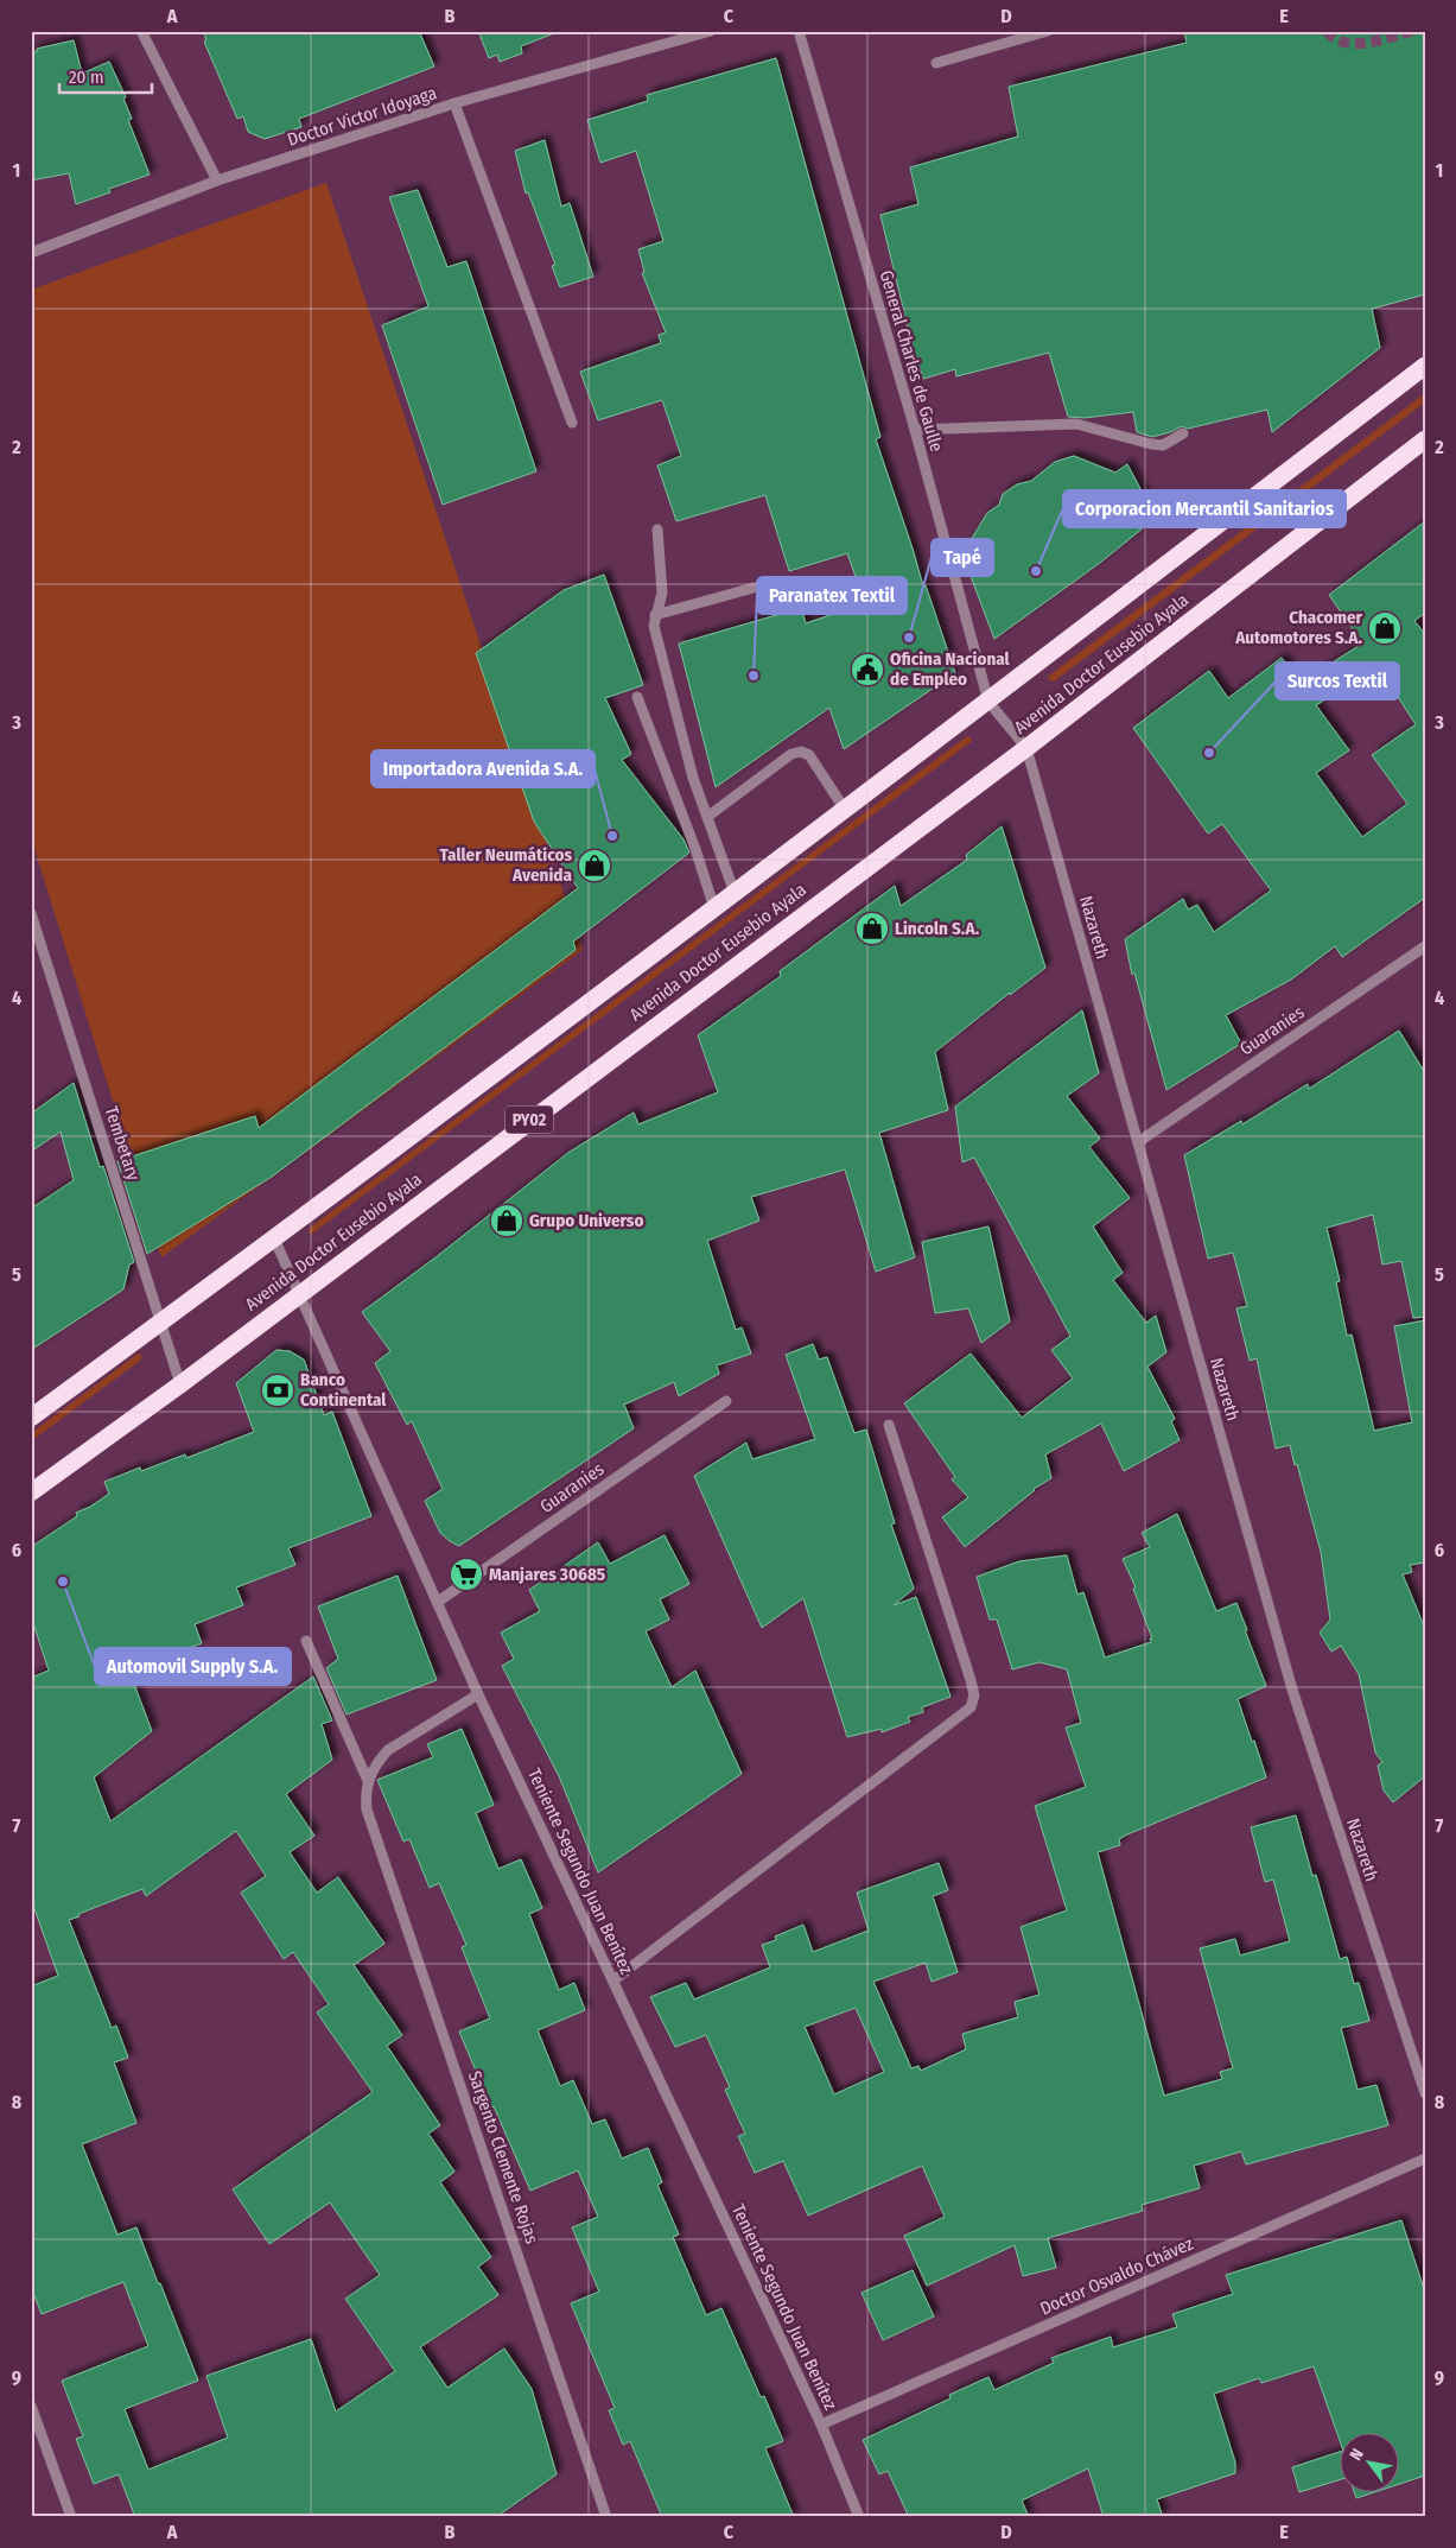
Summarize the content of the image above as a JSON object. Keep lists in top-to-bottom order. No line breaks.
{"streets":{"highway":["Avenida Doctor Eusebio Ayala","PY02"],"street":["Doctor Victor Idoyaga","General Charles de Gaulle","Nazareth","Guaranies","Tembetary","Teniente Segundo Juan Benítez","Sargento Clemente Rojas","Doctor Osvaldo Chávez"]},"crossings":[["General Charles de Gaulle","Nazareth"],["Avenida Doctor Eusebio Ayala","Nazareth"],["Avenida Doctor Eusebio Ayala","Tembetary"],["Avenida Doctor Eusebio Ayala","Teniente Segundo Juan Benítez"],["Nazareth","Guaranies"],["Guaranies","Teniente Segundo Juan Benítez"],["Teniente Segundo Juan Benítez","Doctor Osvaldo Chávez"]],"places":{"other":["Corporacion Mercantil Sanitarios","Tapé","Paranatex Textil","Surcos Textil","Importadora Avenida S.A.","Automovil Supply S.A."],"shop":["Chacomer Automotores S.A.","Taller Neumáticos Avenida","Lincoln S.A.","Grupo Universo"],"public building":["Oficina Nacional de Empleo"],"bank":["Banco Continental"],"supermarket":["Manjares 30685"]},"scale_bar":"20 m","north":"top left","grid":{"columns":["A","B","C","D","E"],"rows":["1","2","3","4","5","6","7","8","9"]}}
